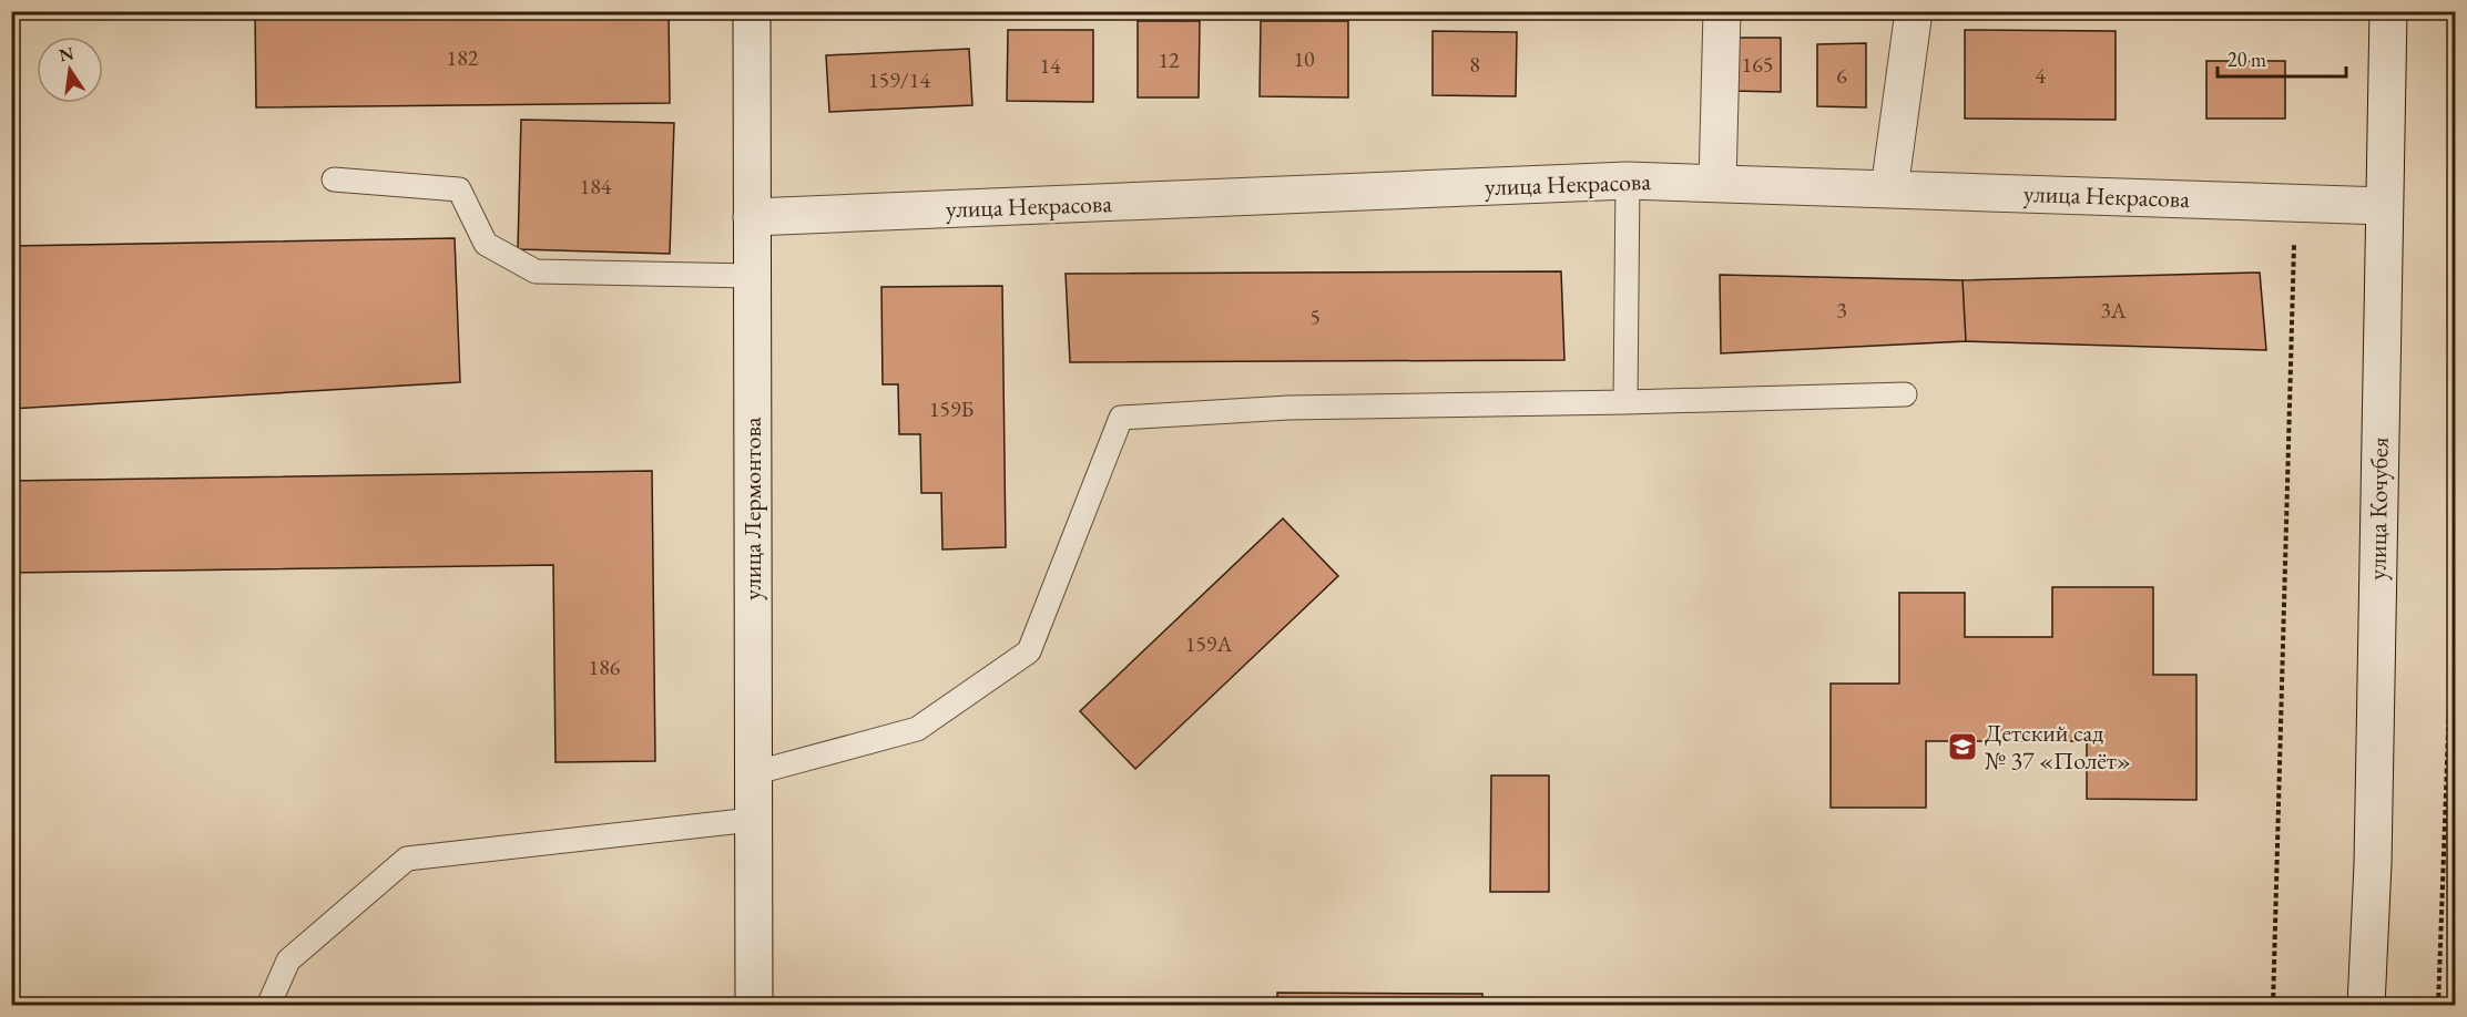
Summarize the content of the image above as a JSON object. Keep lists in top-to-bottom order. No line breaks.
{"streets":{"street":["улица Некрасова","улица Лермонтова","улица Кочубея"]},"crossings":[["улица Некрасова","улица Лермонтова"],["улица Некрасова","улица Кочубея"]],"places":{"school or university":["Детский сад № 37 «Полёт»"]},"house_numbers":["182","10","12","8","165","14","6","4","159/14","184","3","3А","5","159Б","159А","186"],"scale_bar":"20 m","north":"top"}
